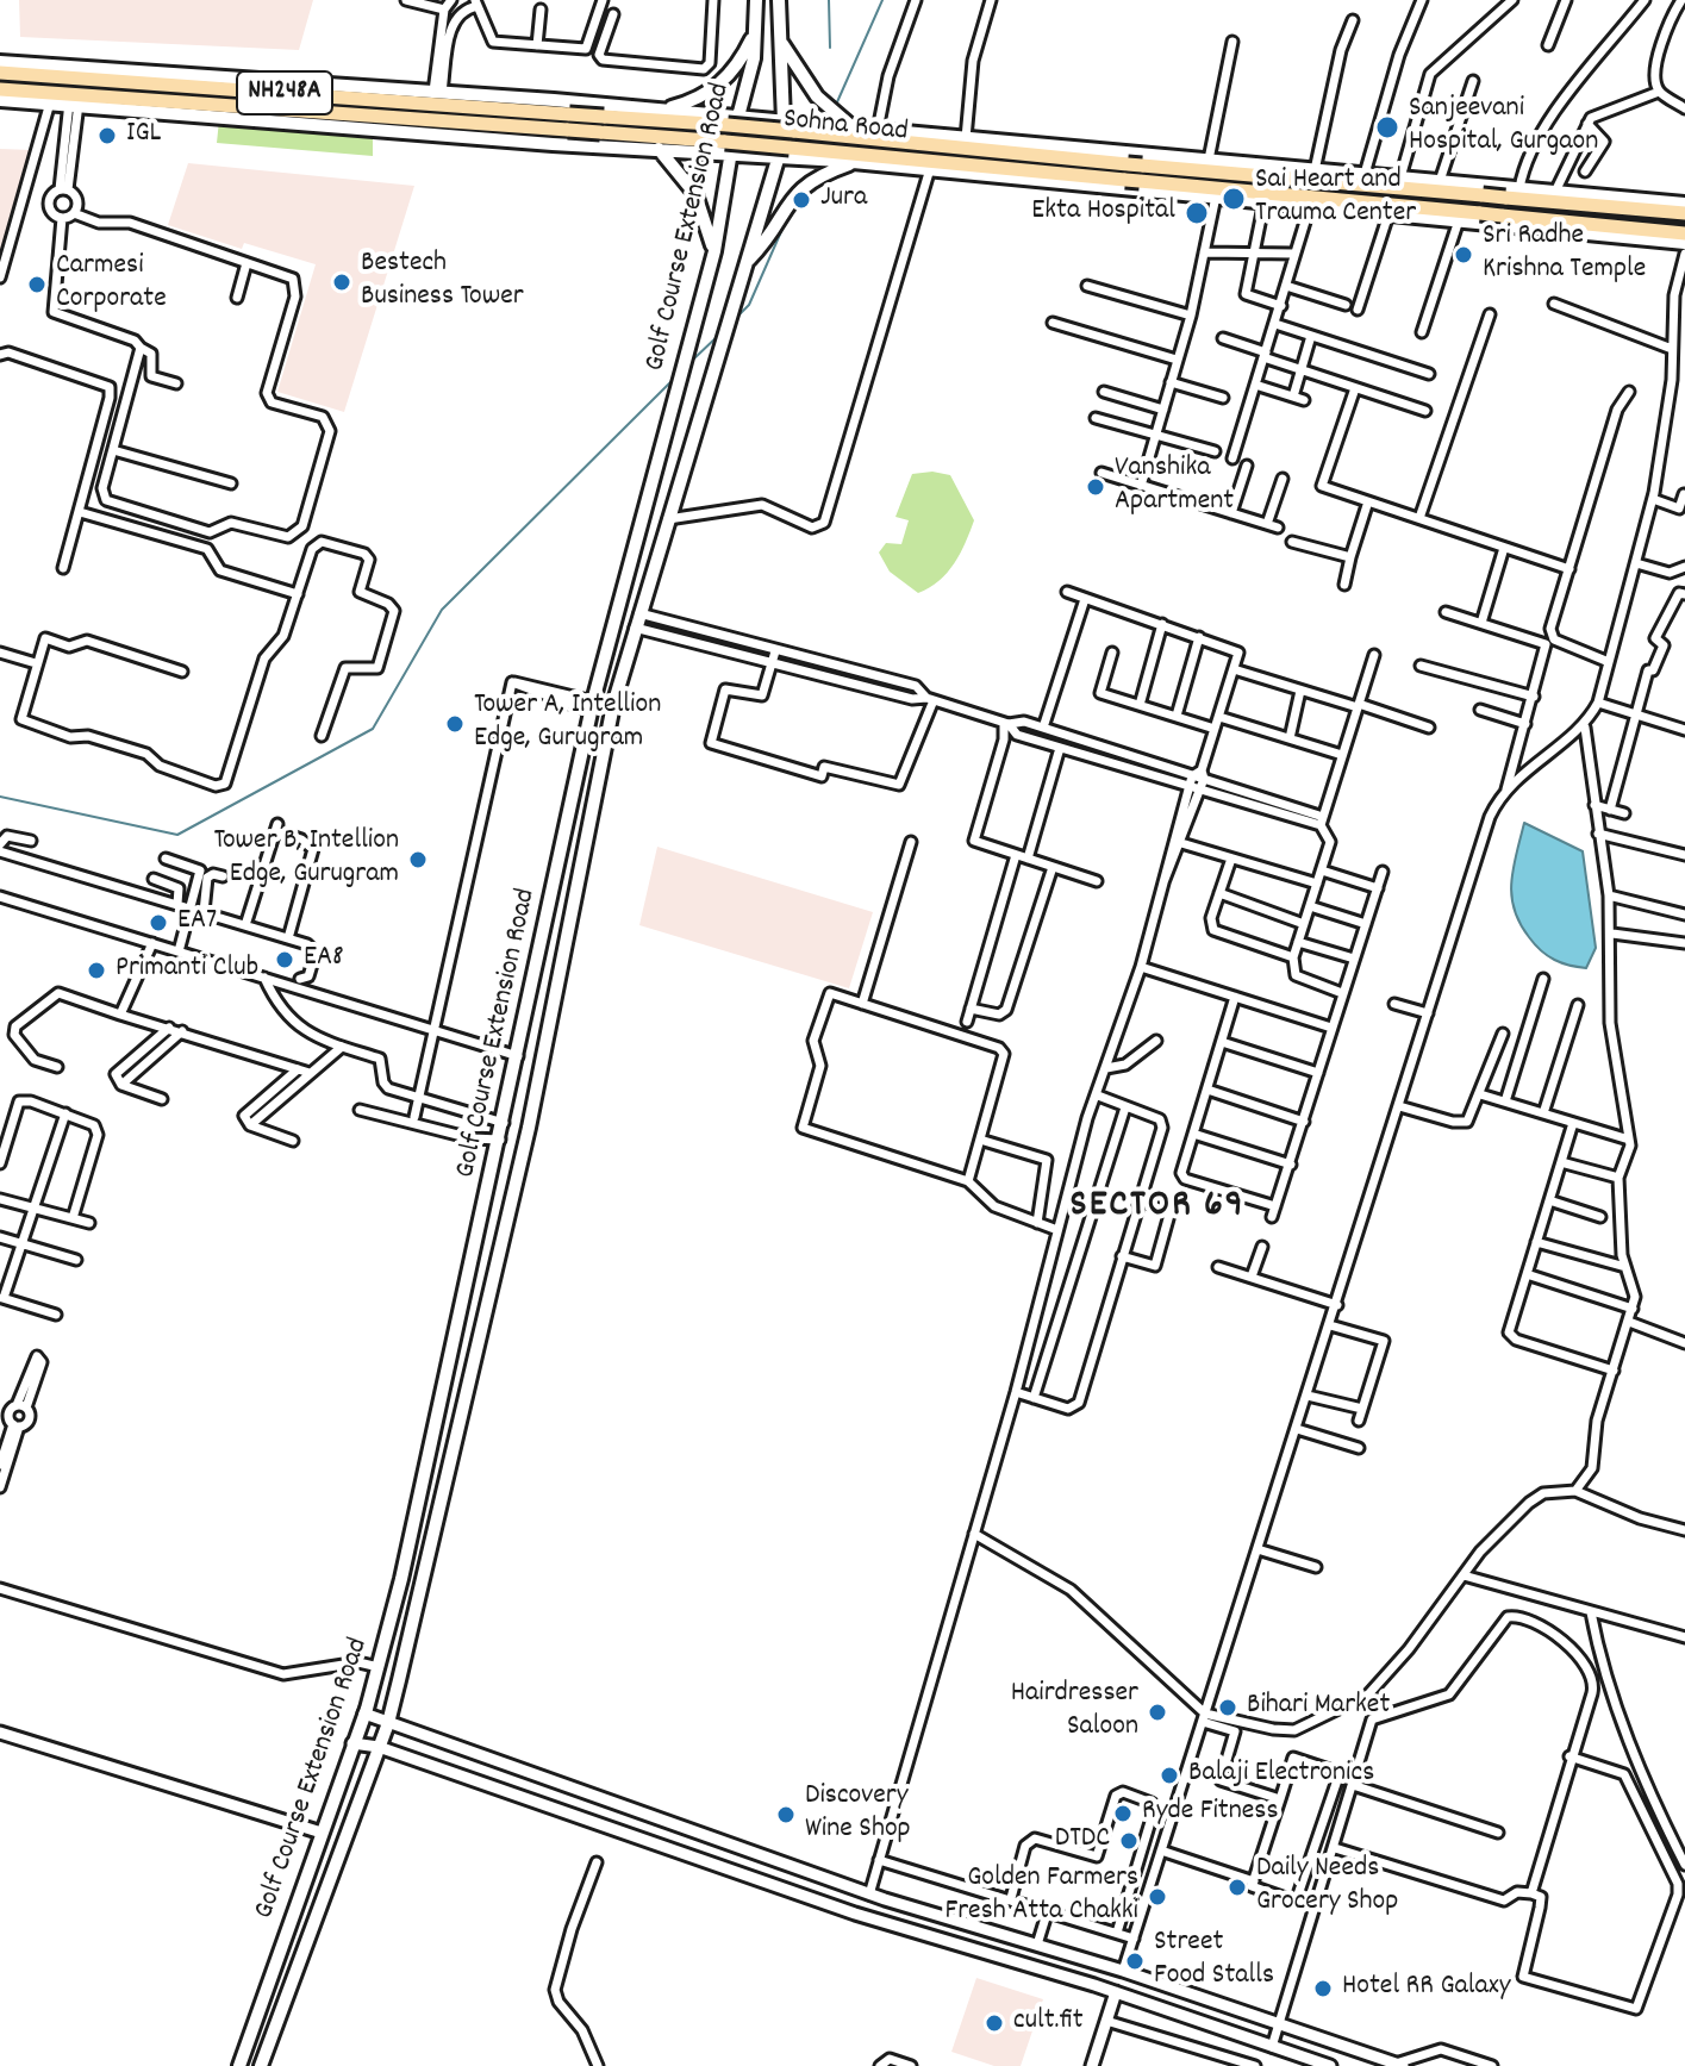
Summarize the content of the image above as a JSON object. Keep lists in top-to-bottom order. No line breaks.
{"streets":{"highway":["NH248A","Sohna Road"],"main road":["Golf Course Extension Road"]},"crossings":[["Sohna Road","Golf Course Extension Road"]],"districts":["SECTOR 69"],"places":["Sanjeevani Hospital, Gurgaon","IGL","Sai Heart and Trauma Center","Jura","Ekta Hospital","Sri Radhe Krishna Temple","Bestech Business Tower","Carmesi Corporate","Vanshika Apartment","Tower A, Intellion Edge, Gurugram","Tower B, Intellion Edge, Gurugram","EA7","EA8","Primanti Club","Bihari Market","Hairdresser Saloon","Balaji Electronics","Ryde Fitness","Discovery Wine Shop","DTDC","Daily Needs Grocery Shop","Golden Farmers Fresh Atta Chakki","Street Food Stalls","Hotel RR Galaxy","cult.fit"]}
